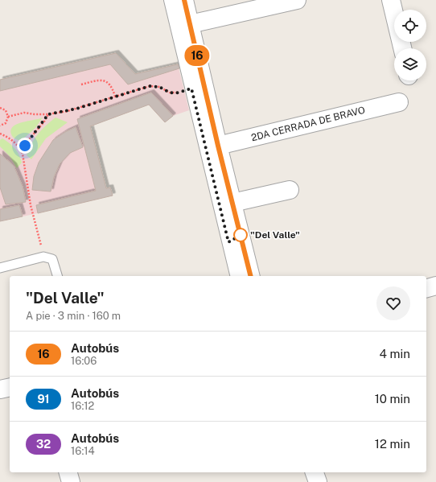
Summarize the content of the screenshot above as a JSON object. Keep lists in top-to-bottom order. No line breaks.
{"streets":{"street":["2DA CERRADA DE BRAVO"]},"places":["\"Del Valle\""],"lines":["bus line 16"],"page":{"on_map":"16","heading":["\"Del Valle\"","A pie · 3 min · 160 m"],"list":[{"mark":"16","name":"Autobús","note":"16:06","value":"4 min"},{"mark":"91","name":"Autobús","note":"16:12","value":"10 min"},{"mark":"32","name":"Autobús","note":"16:14","value":"12 min"}]}}
